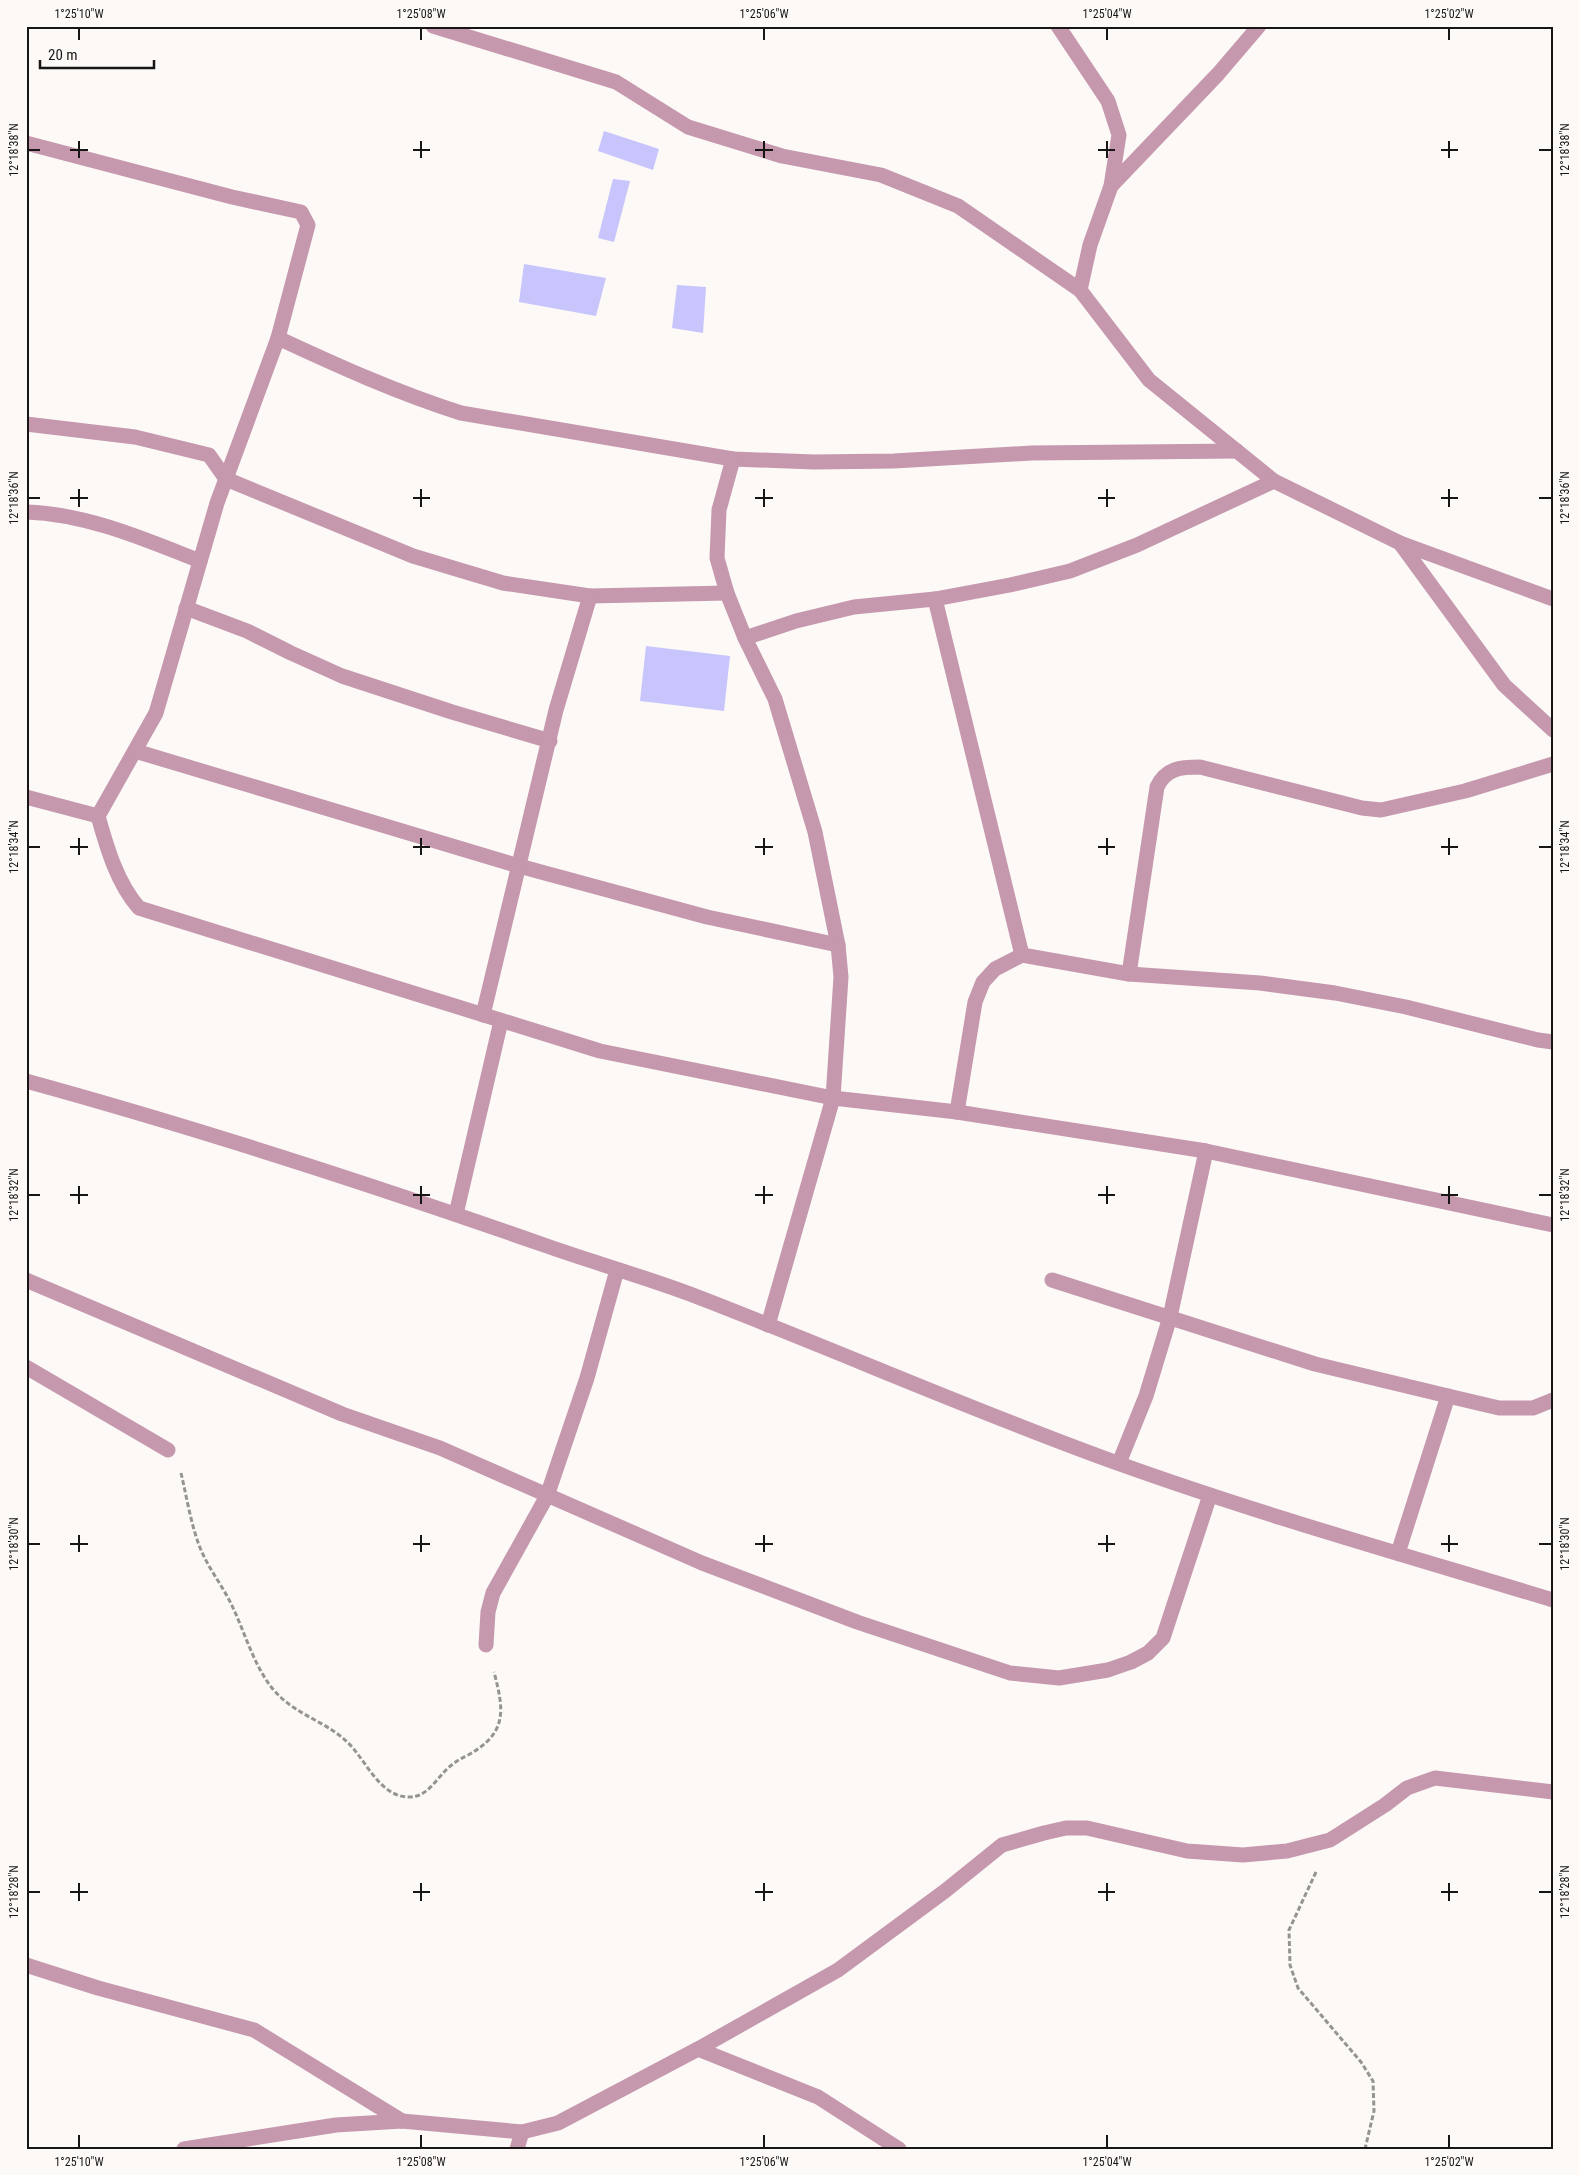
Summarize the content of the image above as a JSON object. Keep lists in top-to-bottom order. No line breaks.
{"scale_bar":"20 m","coordinates":["1°25'10\"W","1°25'08\"W","1°25'06\"W","1°25'04\"W","1°25'02\"W","12°18'38\"N","12°18'36\"N","12°18'34\"N","12°18'32\"N","12°18'30\"N","12°18'28\"N"]}
